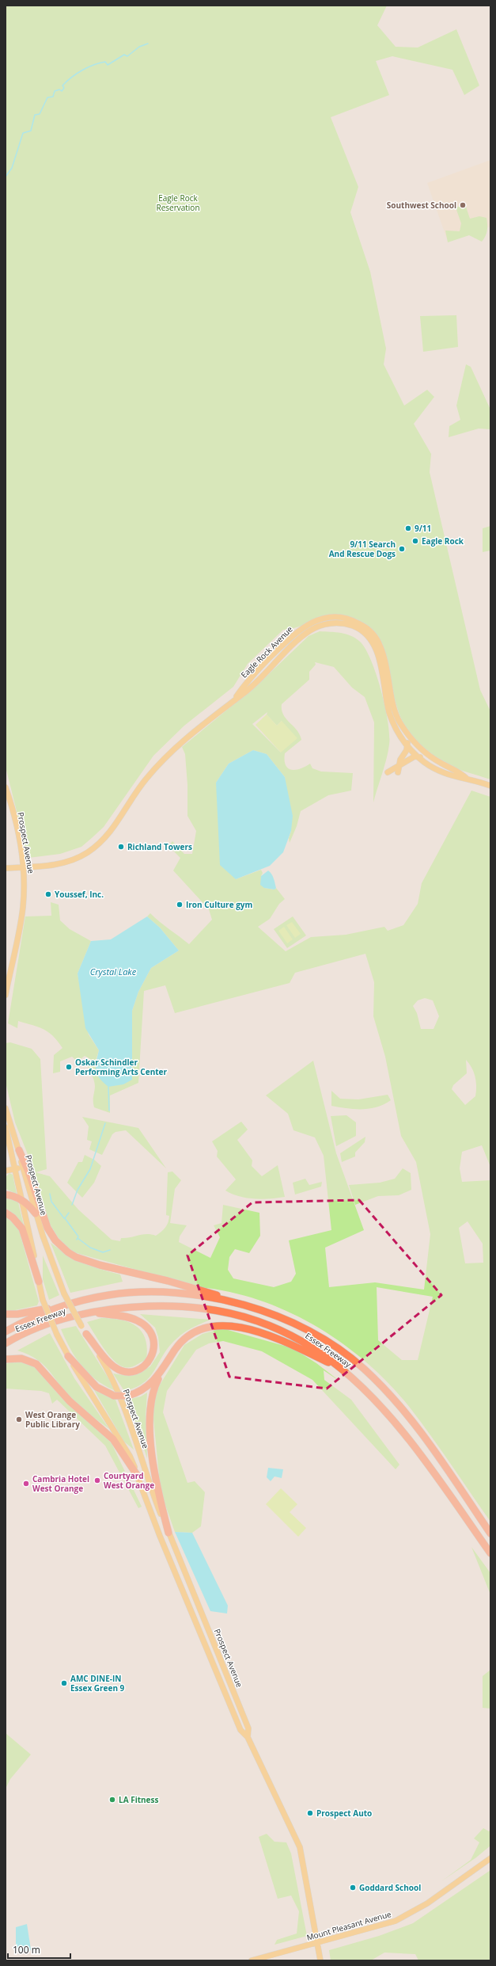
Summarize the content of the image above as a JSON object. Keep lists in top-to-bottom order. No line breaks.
{"streets":{"highway":["Essex Freeway"],"main road":["Eagle Rock Avenue","Prospect Avenue","Mount Pleasant Avenue"]},"crossings":[["Eagle Rock Avenue","Prospect Avenue"],["Prospect Avenue","Mount Pleasant Avenue"]],"water":["Crystal Lake"],"parks":["Eagle Rock Reservation"],"places":["Southwest School","9/11","Eagle Rock","9/11 Search And Rescue Dogs","Richland Towers","Youssef, Inc.","Iron Culture gym","Oskar Schindler Performing Arts Center","West Orange Public Library","Courtyard West Orange","Cambria Hotel West Orange","AMC DINE-IN Essex Green 9","LA Fitness","Prospect Auto","Goddard School"],"scale_bar":"100 m"}
